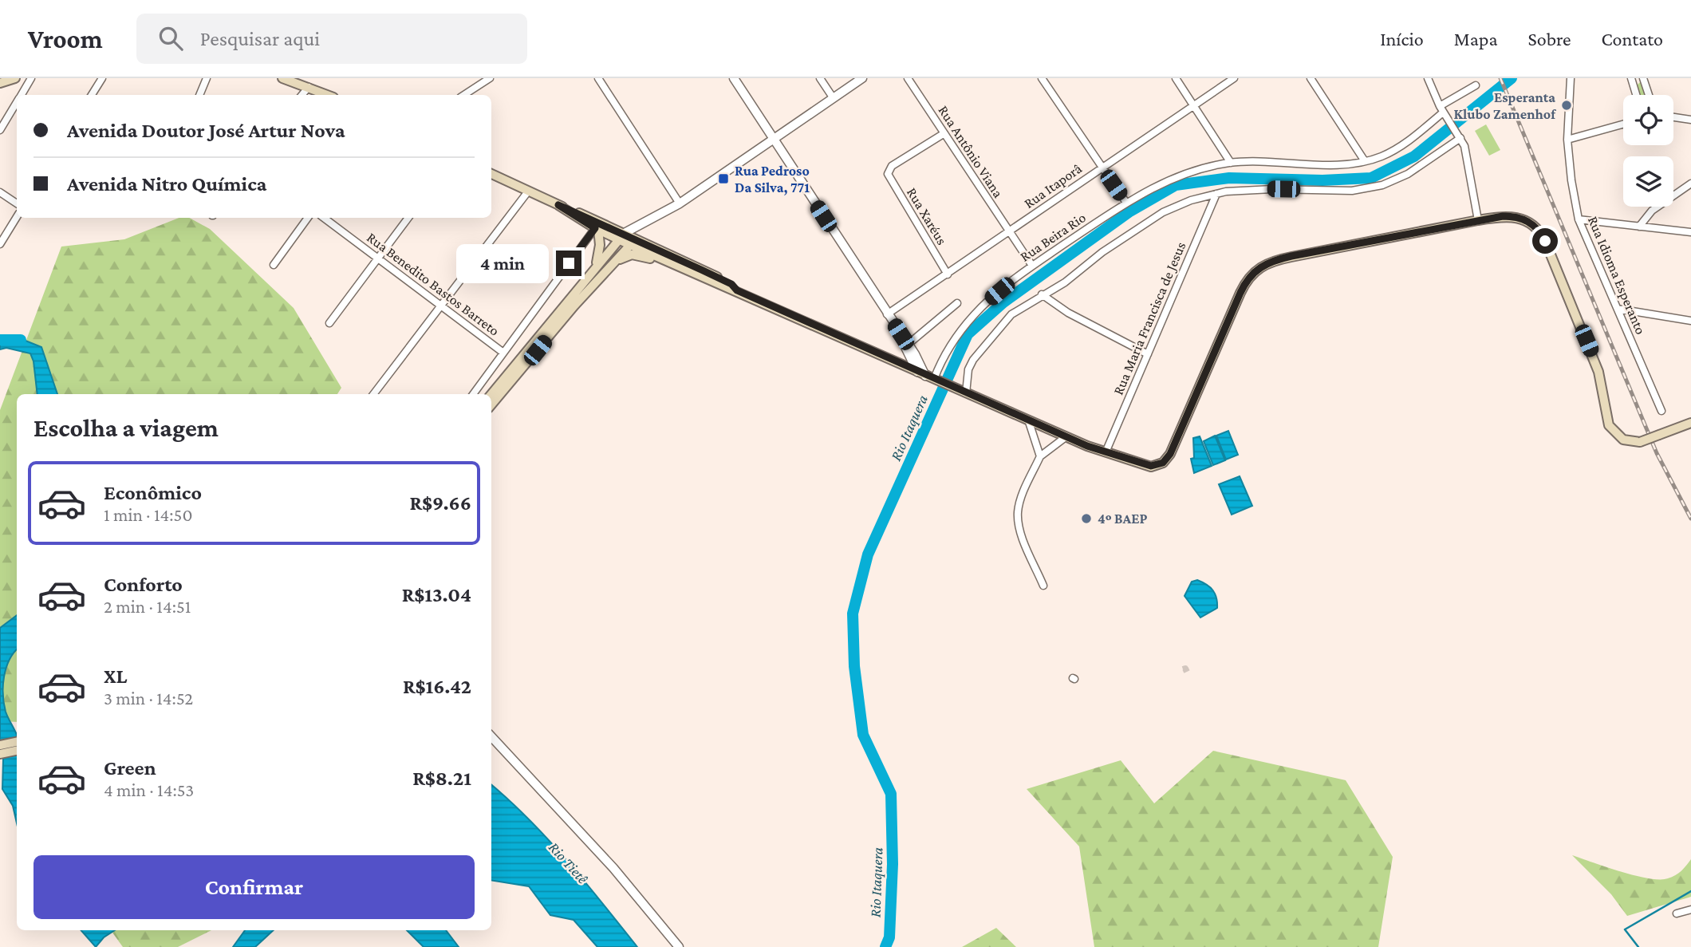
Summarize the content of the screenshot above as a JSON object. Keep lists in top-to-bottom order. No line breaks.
{"streets":{"street":["Rua Antônio Viana","Rua Itaporâ","Rua Xaréus","Rua Beira Rio","Rua Idioma Esperanto","Rua Benedito Bastos Barreto","Rua Maria Francisca de Jesus"]},"crossings":[["Rua Antônio Viana","Rua Itaporâ"],["Rua Antônio Viana","Rua Xaréus"],["Rua Antônio Viana","Rua Beira Rio"],["Rua Itaporâ","Rua Xaréus"]],"water":["Rio Itaquera","Rio Tietê"],"places":{"other":["Esperanta Klubo Zamenhof","4º BAEP"],"transit":["Rua Pedroso Da Silva, 771"]},"page":{"header":"Vroom","search":"Pesquisar aqui","nav":["Início","Mapa","Sobre","Contato"],"banner":["Avenida Doutor José Artur Nova","Avenida Nitro Química"],"bubble":"4 min","heading":"Escolha a viagem","list":[{"name":"Econômico","note":"1 min · 14:50","value":"R$9.66"},{"name":"Conforto","note":"2 min · 14:51","value":"R$13.04"},{"name":"XL","note":"3 min · 14:52","value":"R$16.42"},{"name":"Green","note":"4 min · 14:53","value":"R$8.21"}],"buttons":"Confirmar"}}
